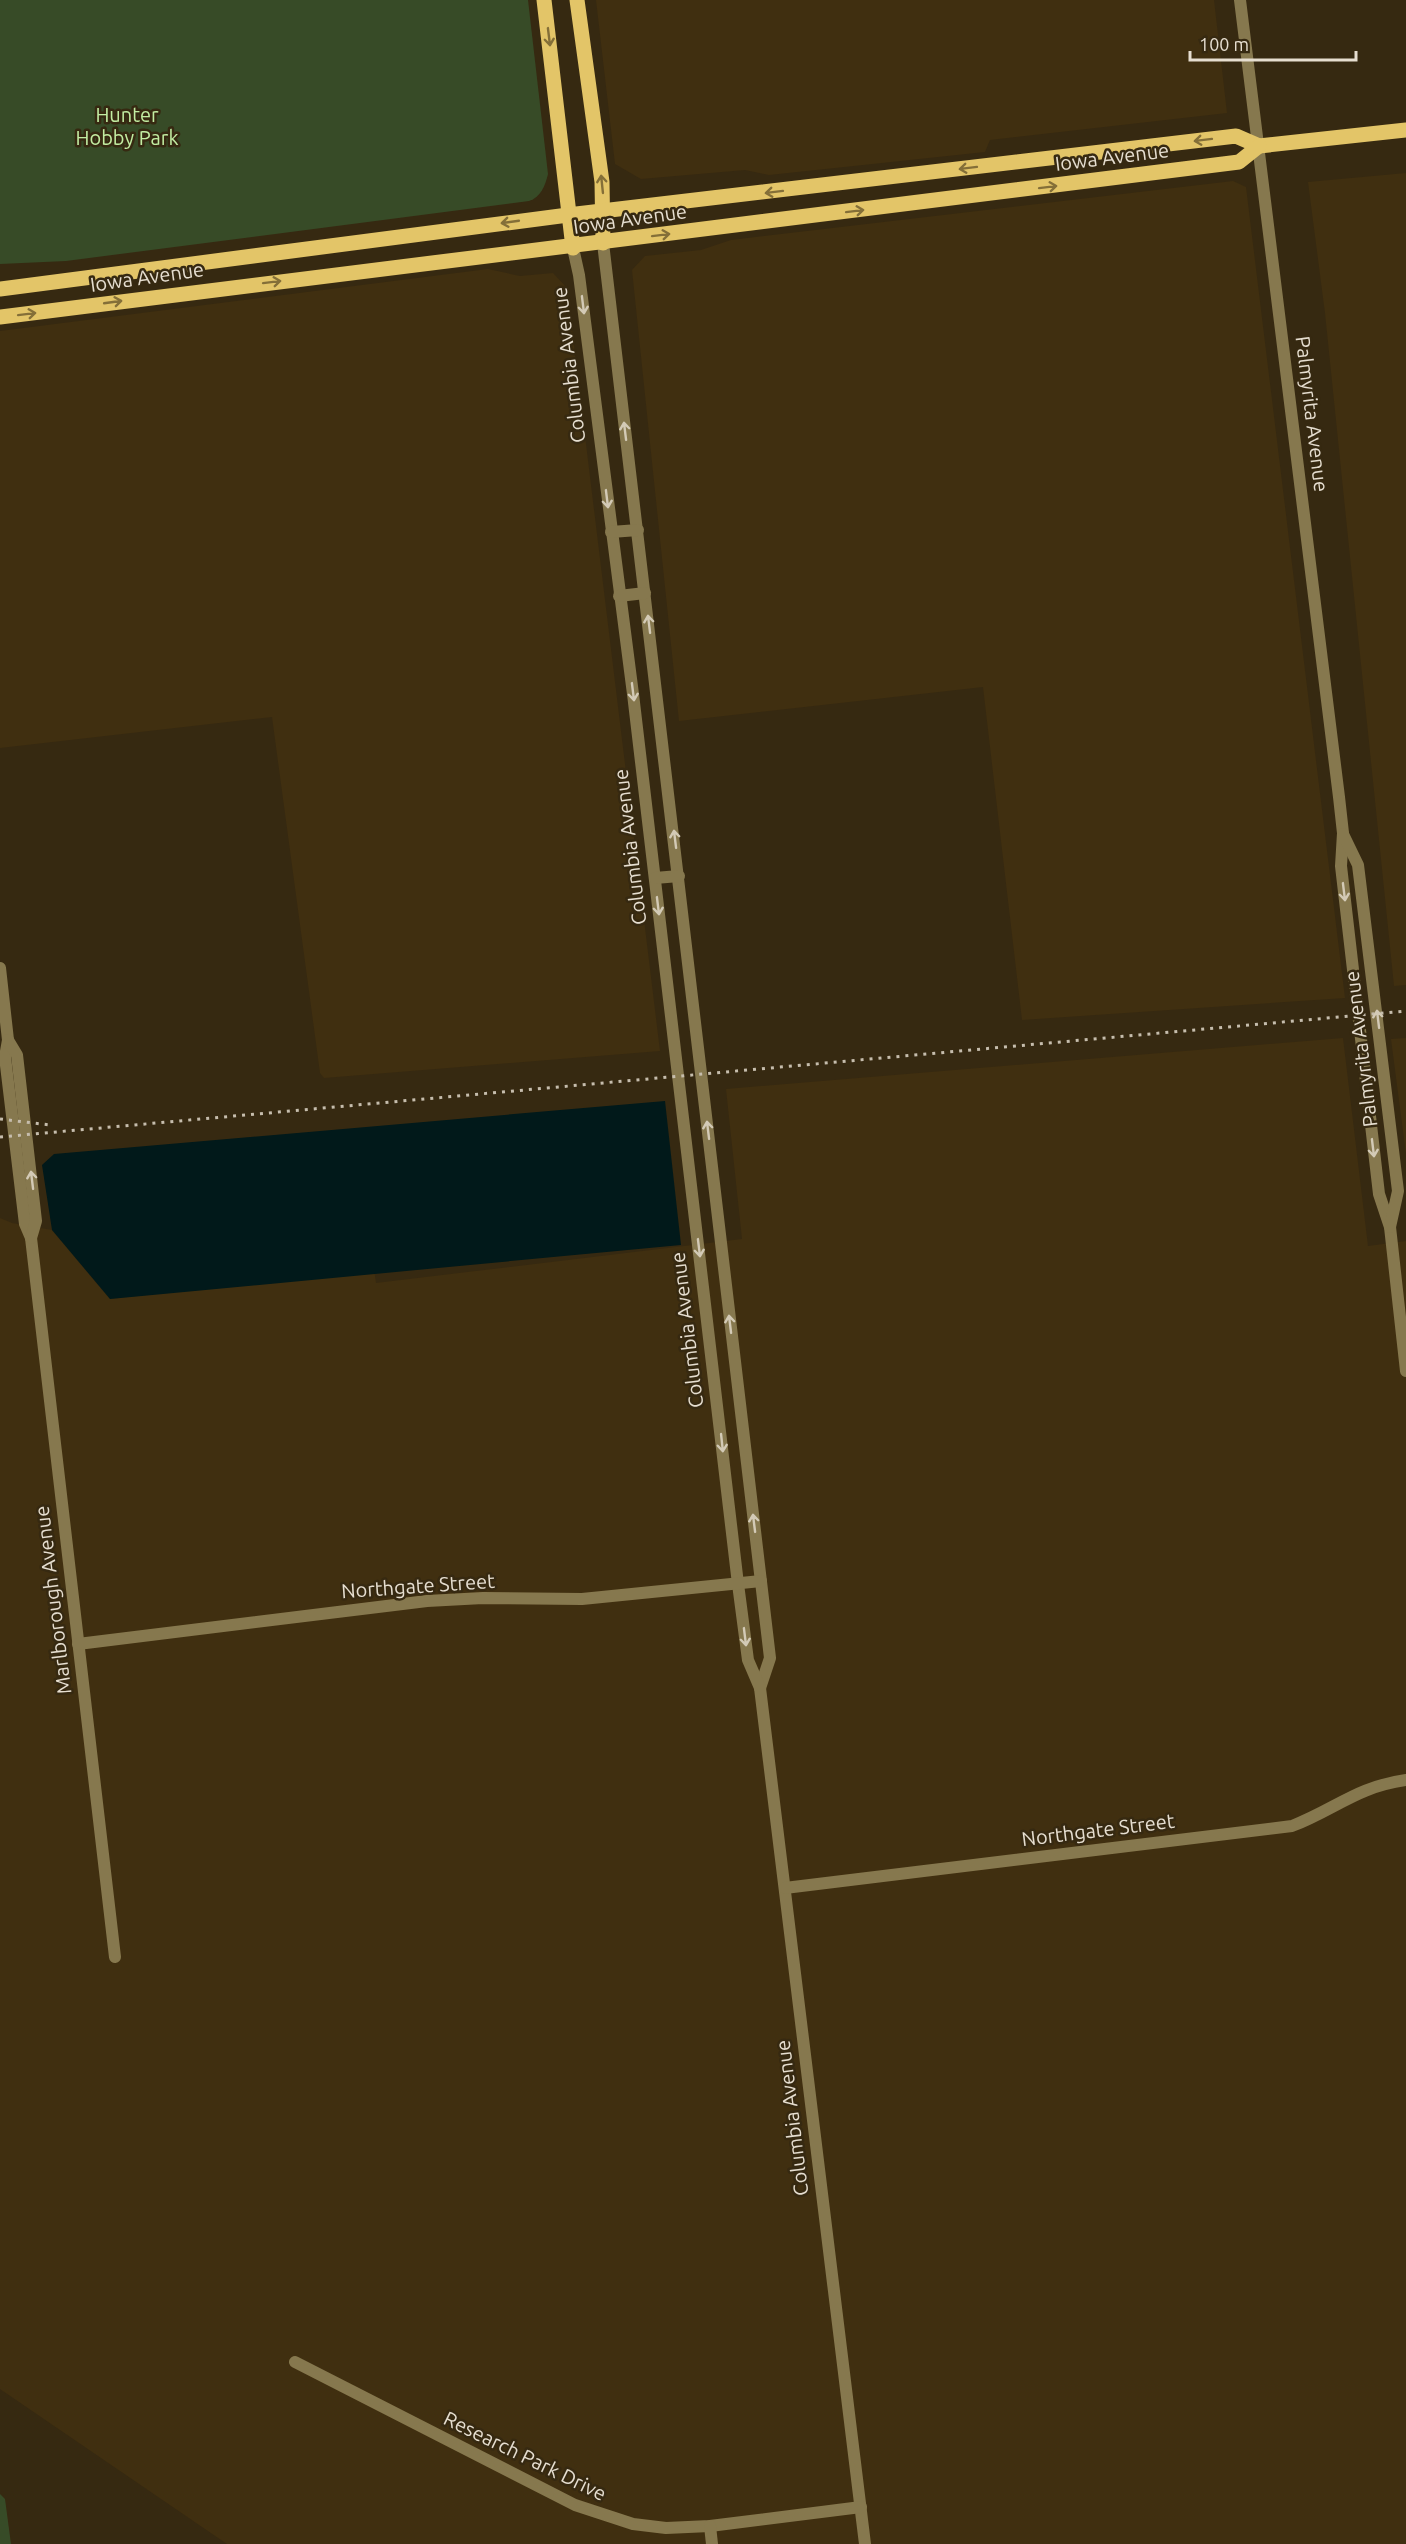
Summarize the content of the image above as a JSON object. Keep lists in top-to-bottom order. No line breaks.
{"streets":{"main road":["Iowa Avenue","Columbia Avenue"],"street":["Palmyrita Avenue","Northgate Street","Marlborough Avenue","Research Park Drive"]},"crossings":[["Iowa Avenue","Columbia Avenue"],["Iowa Avenue","Palmyrita Avenue"],["Columbia Avenue","Northgate Street"],["Columbia Avenue","Research Park Drive"],["Northgate Street","Marlborough Avenue"]],"parks":["Hunter Hobby Park"],"scale_bar":"100 m"}
